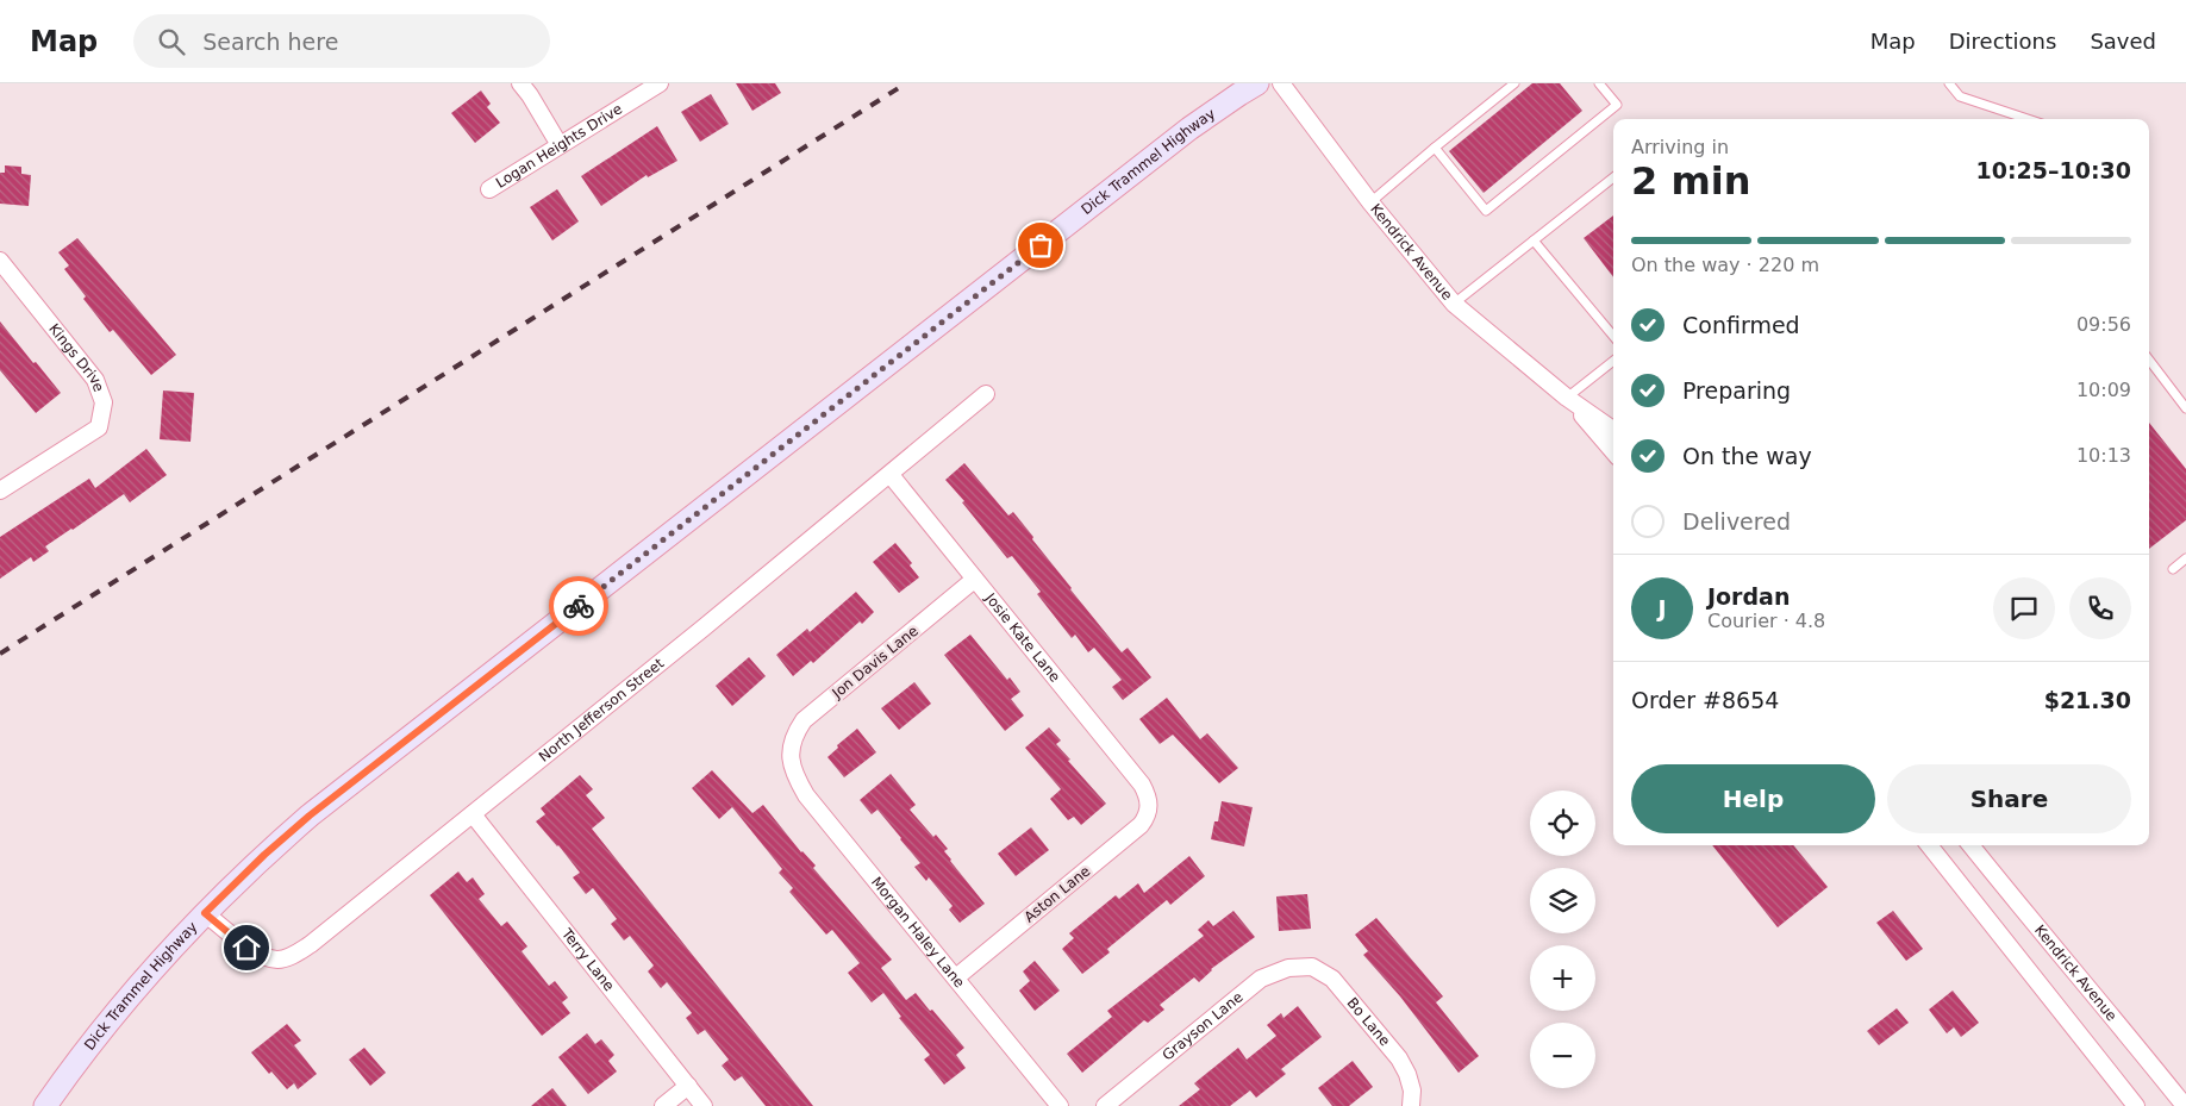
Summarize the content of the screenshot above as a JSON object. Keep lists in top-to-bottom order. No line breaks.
{"streets":{"main road":["Dick Trammel Highway"],"street":["Logan Heights Drive","Kendrick Avenue","Kings Drive","Josie Kate Lane","Jon Davis Lane","North Jefferson Street","Aston Lane","Morgan Haley Lane","Terry Lane","Bo Lane","Grayson Lane"]},"crossings":[["Dick Trammel Highway","North Jefferson Street"],["Josie Kate Lane","Jon Davis Lane"],["Josie Kate Lane","North Jefferson Street"],["Josie Kate Lane","Aston Lane"],["Jon Davis Lane","Morgan Haley Lane"],["North Jefferson Street","Terry Lane"],["Aston Lane","Morgan Haley Lane"],["Bo Lane","Grayson Lane"]],"page":{"header":"Map","search":"Search here","nav":["Map","Directions","Saved"],"heading":["2 min","Arriving in","10:25–10:30"],"panel":["Jordan","Courier · 4.8","Order #8654","$21.30"],"bar":"On the way · 220 m","list":[["Confirmed","09:56"],["Preparing","10:09"],["On the way","10:13"],"Delivered"],"round":"J","buttons":["Help","Share"],"map_buttons":["+","−"]}}
